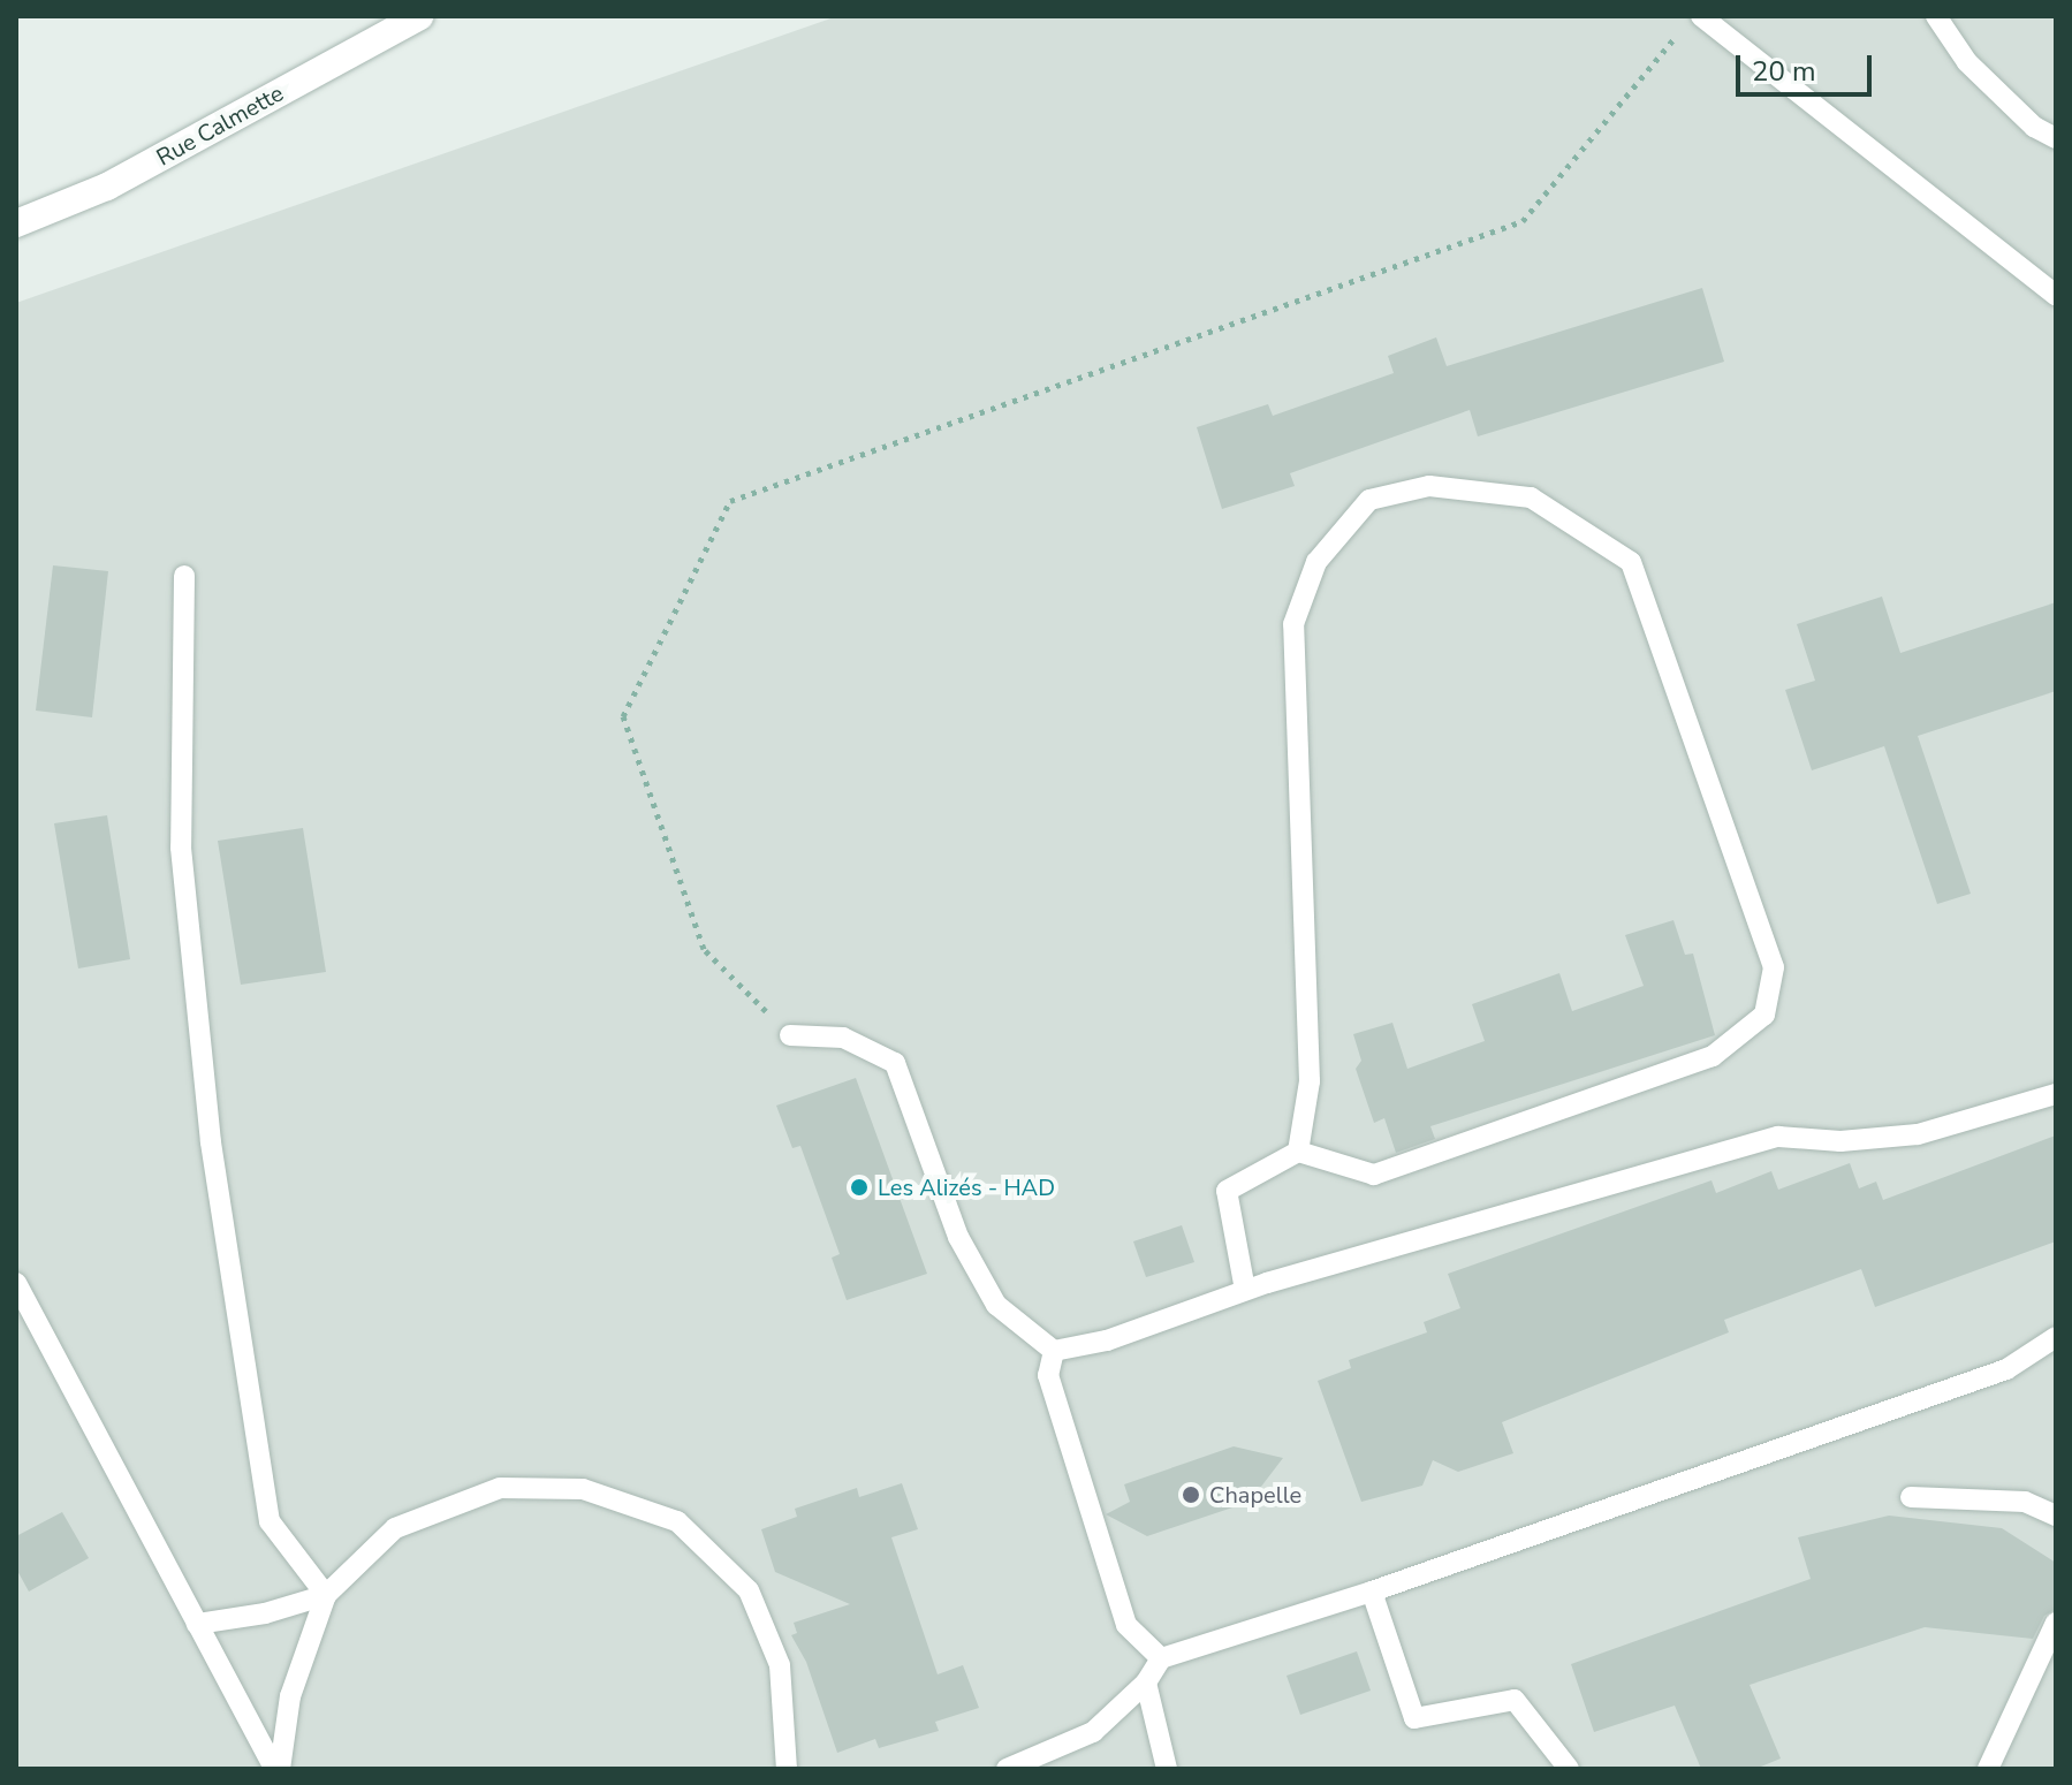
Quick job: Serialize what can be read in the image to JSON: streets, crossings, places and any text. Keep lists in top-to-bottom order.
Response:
{
  "streets": {
    "street": ["Rue Calmette"]
  },
  "places": ["Les Alizés - HAD", "Chapelle"],
  "scale_bar": "20 m"
}
